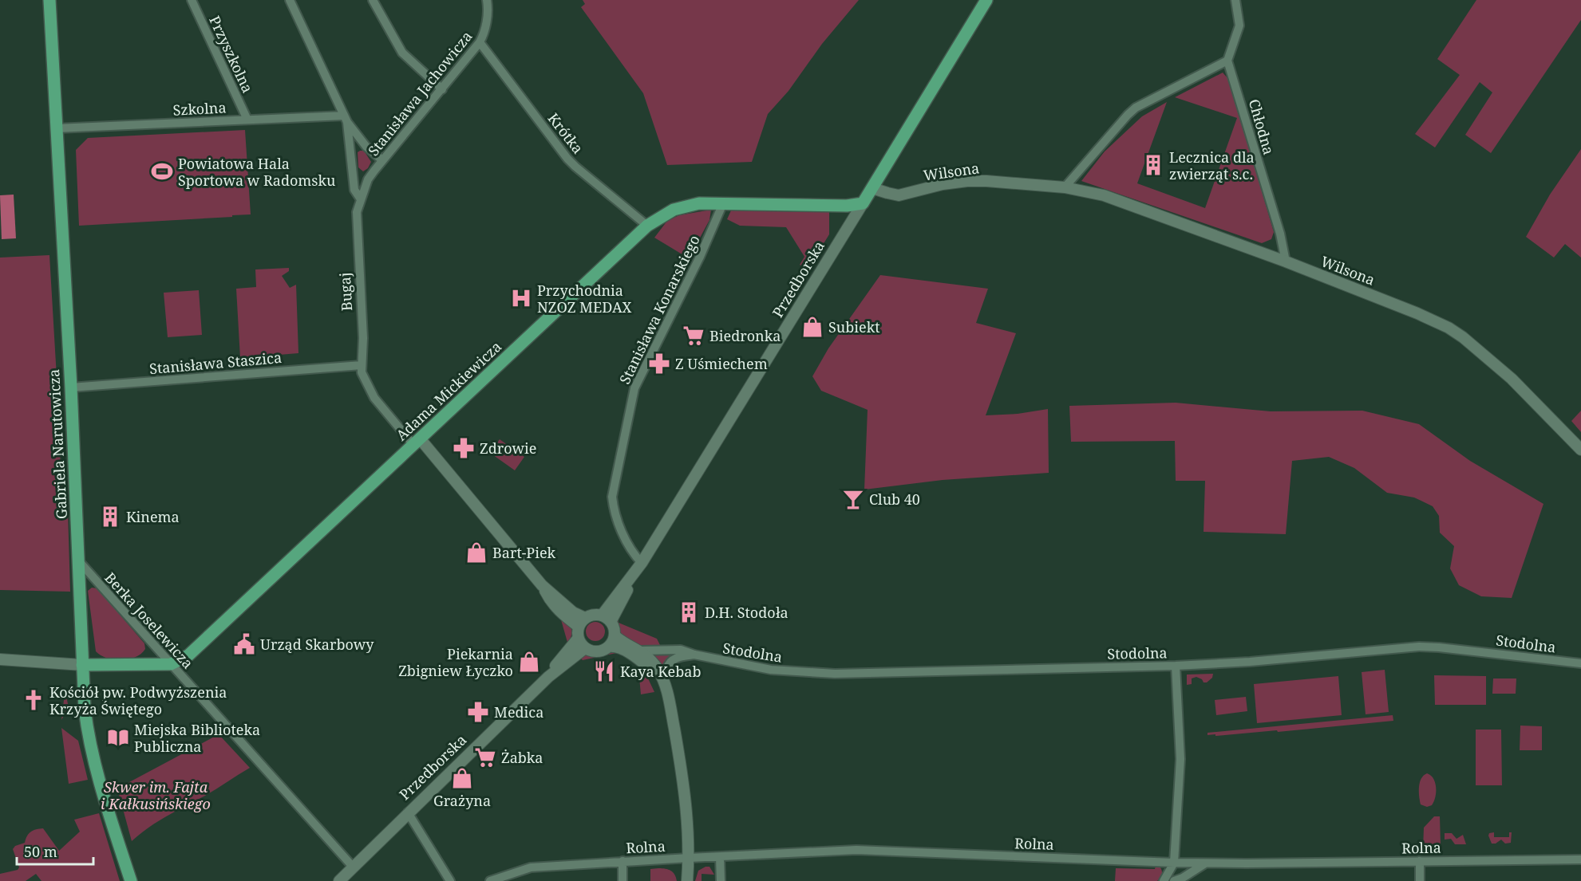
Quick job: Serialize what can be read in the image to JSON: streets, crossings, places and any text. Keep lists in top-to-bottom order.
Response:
{
  "streets": {
    "main road": ["Przedborska", "Adama Mickiewicza", "Gabriela Narutowicza"],
    "street": [
      "Przyszkolna",
      "Stanisława Jachowicza",
      "Szkolna",
      "Chłodna",
      "Krótka",
      "Wilsona",
      "Bugaj",
      "Stanisława Konarskiego",
      "Stanisława Staszica",
      "Berka Joselewicza",
      "Stodolna",
      "Rolna"
    ]
  },
  "crossings": [
    ["Przyszkolna", "Szkolna"],
    ["Stanisława Jachowicza", "Krótka"],
    ["Stanisława Jachowicza", "Bugaj"],
    ["Szkolna", "Bugaj"],
    ["Szkolna", "Gabriela Narutowicza"],
    ["Chłodna", "Wilsona"],
    ["Krótka", "Adama Mickiewicza"],
    ["Wilsona", "Przedborska"],
    ["Przedborska", "Bugaj"],
    ["Przedborska", "Stanisława Konarskiego"],
    ["Przedborska", "Adama Mickiewicza"],
    ["Przedborska", "Berka Joselewicza"],
    ["Bugaj", "Stanisława Staszica"],
    ["Bugaj", "Adama Mickiewicza"],
    ["Stanisława Konarskiego", "Adama Mickiewicza"],
    ["Stanisława Staszica", "Gabriela Narutowicza"],
    ["Adama Mickiewicza", "Gabriela Narutowicza"],
    ["Adama Mickiewicza", "Berka Joselewicza"],
    ["Gabriela Narutowicza", "Berka Joselewicza"]
  ],
  "parks": ["Skwer im. Fajta i Kałkusińskiego"],
  "places": {
    "building": ["Lecznica dla zwierząt s.c.", "Kinema", "D.H. Stodoła"],
    "sports": ["Powiatowa Hala Sportowa w Radomsku"],
    "hospital": ["Przychodnia NZOZ MEDAX"],
    "shop": [
      "Subiekt",
      "Bart-Piek",
      "Piekarnia Zbigniew Łyczko",
      "Grażyna"
    ],
    "supermarket": ["Biedronka", "Żabka"],
    "pharmacy": ["Z Uśmiechem", "Zdrowie", "Medica"],
    "bar": ["Club 40"],
    "public building": ["Urząd Skarbowy"],
    "restaurant": ["Kaya Kebab"],
    "church": ["Kościół pw. Podwyższenia Krzyża Świętego"],
    "library": ["Miejska Biblioteka Publiczna"]
  },
  "scale_bar": "50 m"
}
